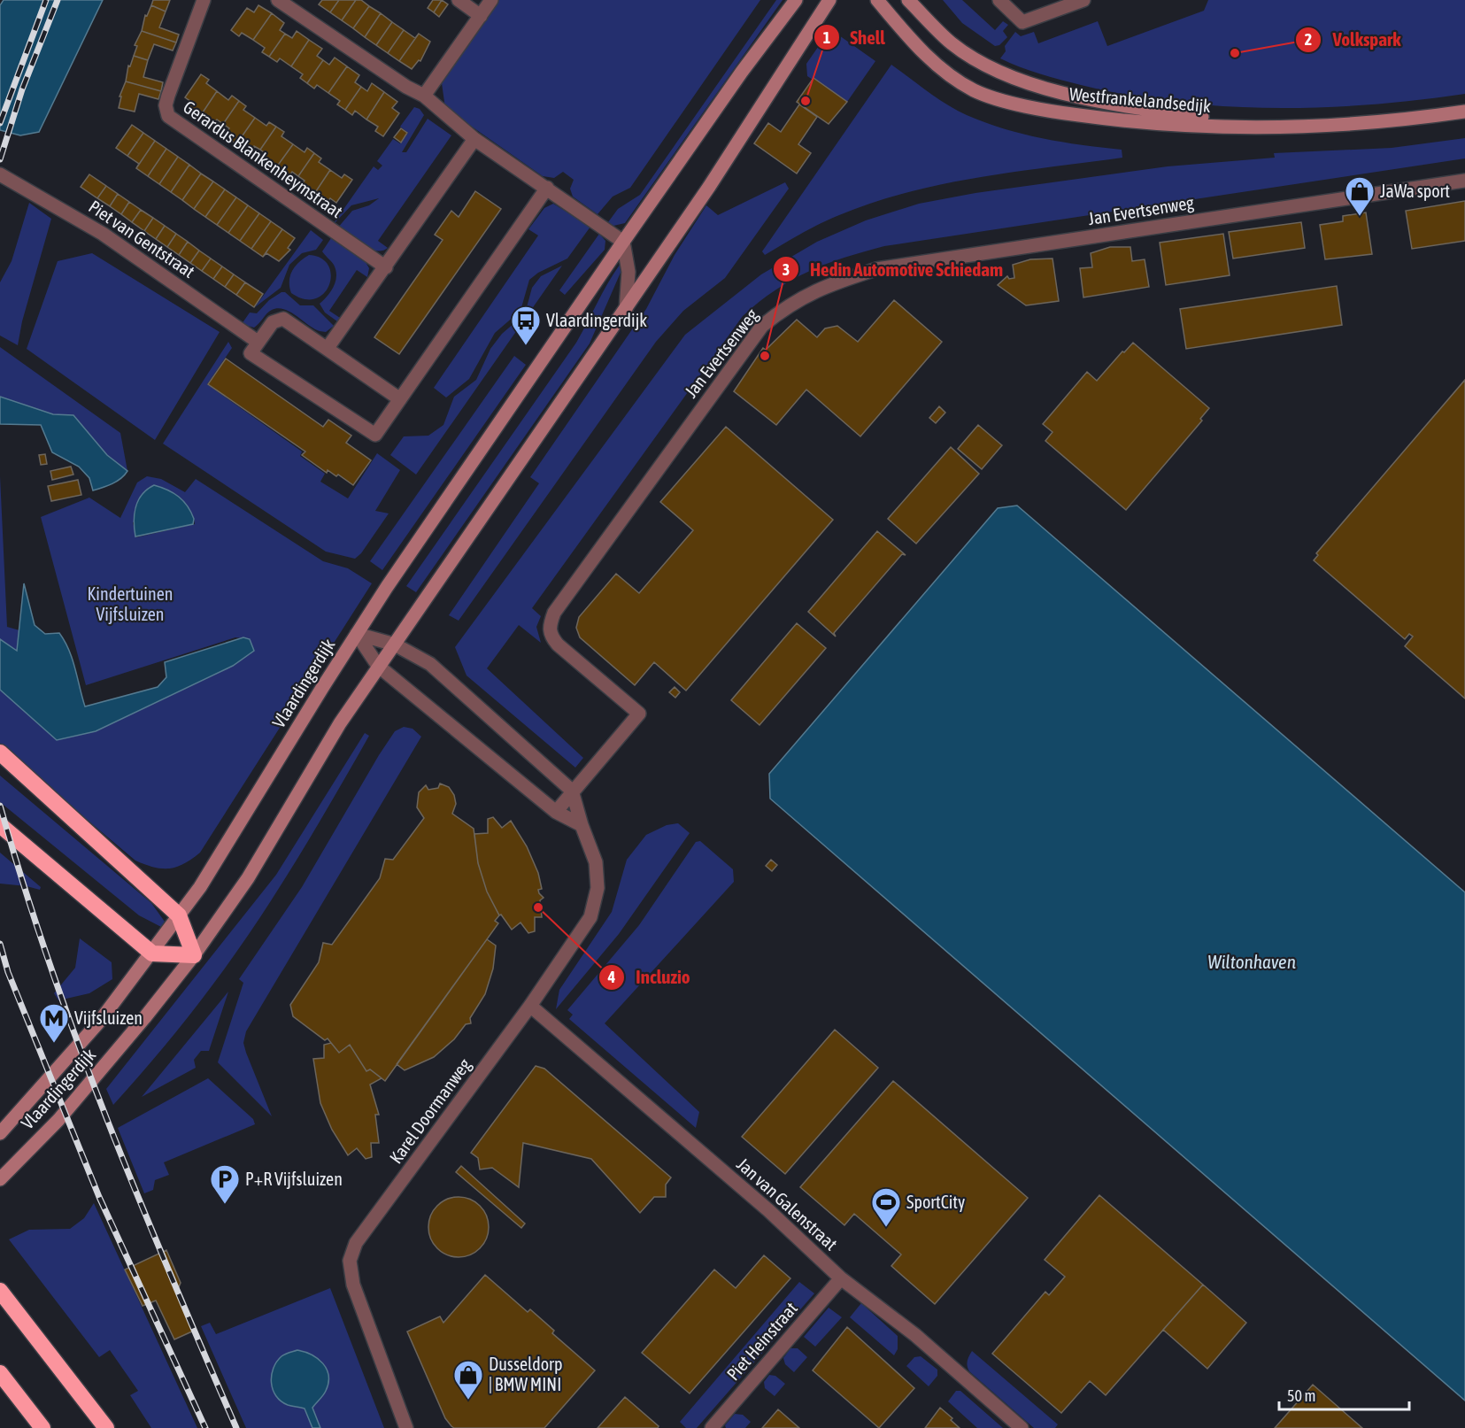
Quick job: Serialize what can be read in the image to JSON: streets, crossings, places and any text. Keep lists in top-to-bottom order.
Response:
{
  "streets": {
    "main road": ["Westfrankelandsedijk", "Vlaardingerdijk"],
    "street": [
      "Gerardus Blankenheymstraat",
      "Jan Evertsenweg",
      "Piet van Gentstraat",
      "Karel Doormanweg",
      "Jan van Galenstraat",
      "Piet Heinstraat"
    ]
  },
  "crossings": [
    ["Jan Evertsenweg", "Karel Doormanweg"],
    ["Karel Doormanweg", "Jan van Galenstraat"],
    ["Jan van Galenstraat", "Piet Heinstraat"]
  ],
  "water": ["Wiltonhaven"],
  "parks": ["Kindertuinen Vijfsluizen"],
  "places": {
    "other": [
      "Volkspark",
      "Shell",
      "Hedin Automotive Schiedam",
      "Incluzio"
    ],
    "shop": ["JaWa sport", "Dusseldorp | BMW MINI"],
    "bus stop": ["Vlaardingerdijk"],
    "metro station": ["Vijfsluizen"],
    "parking": ["P+R Vijfsluizen"],
    "sports": ["SportCity"]
  },
  "scale_bar": "50 m"
}
